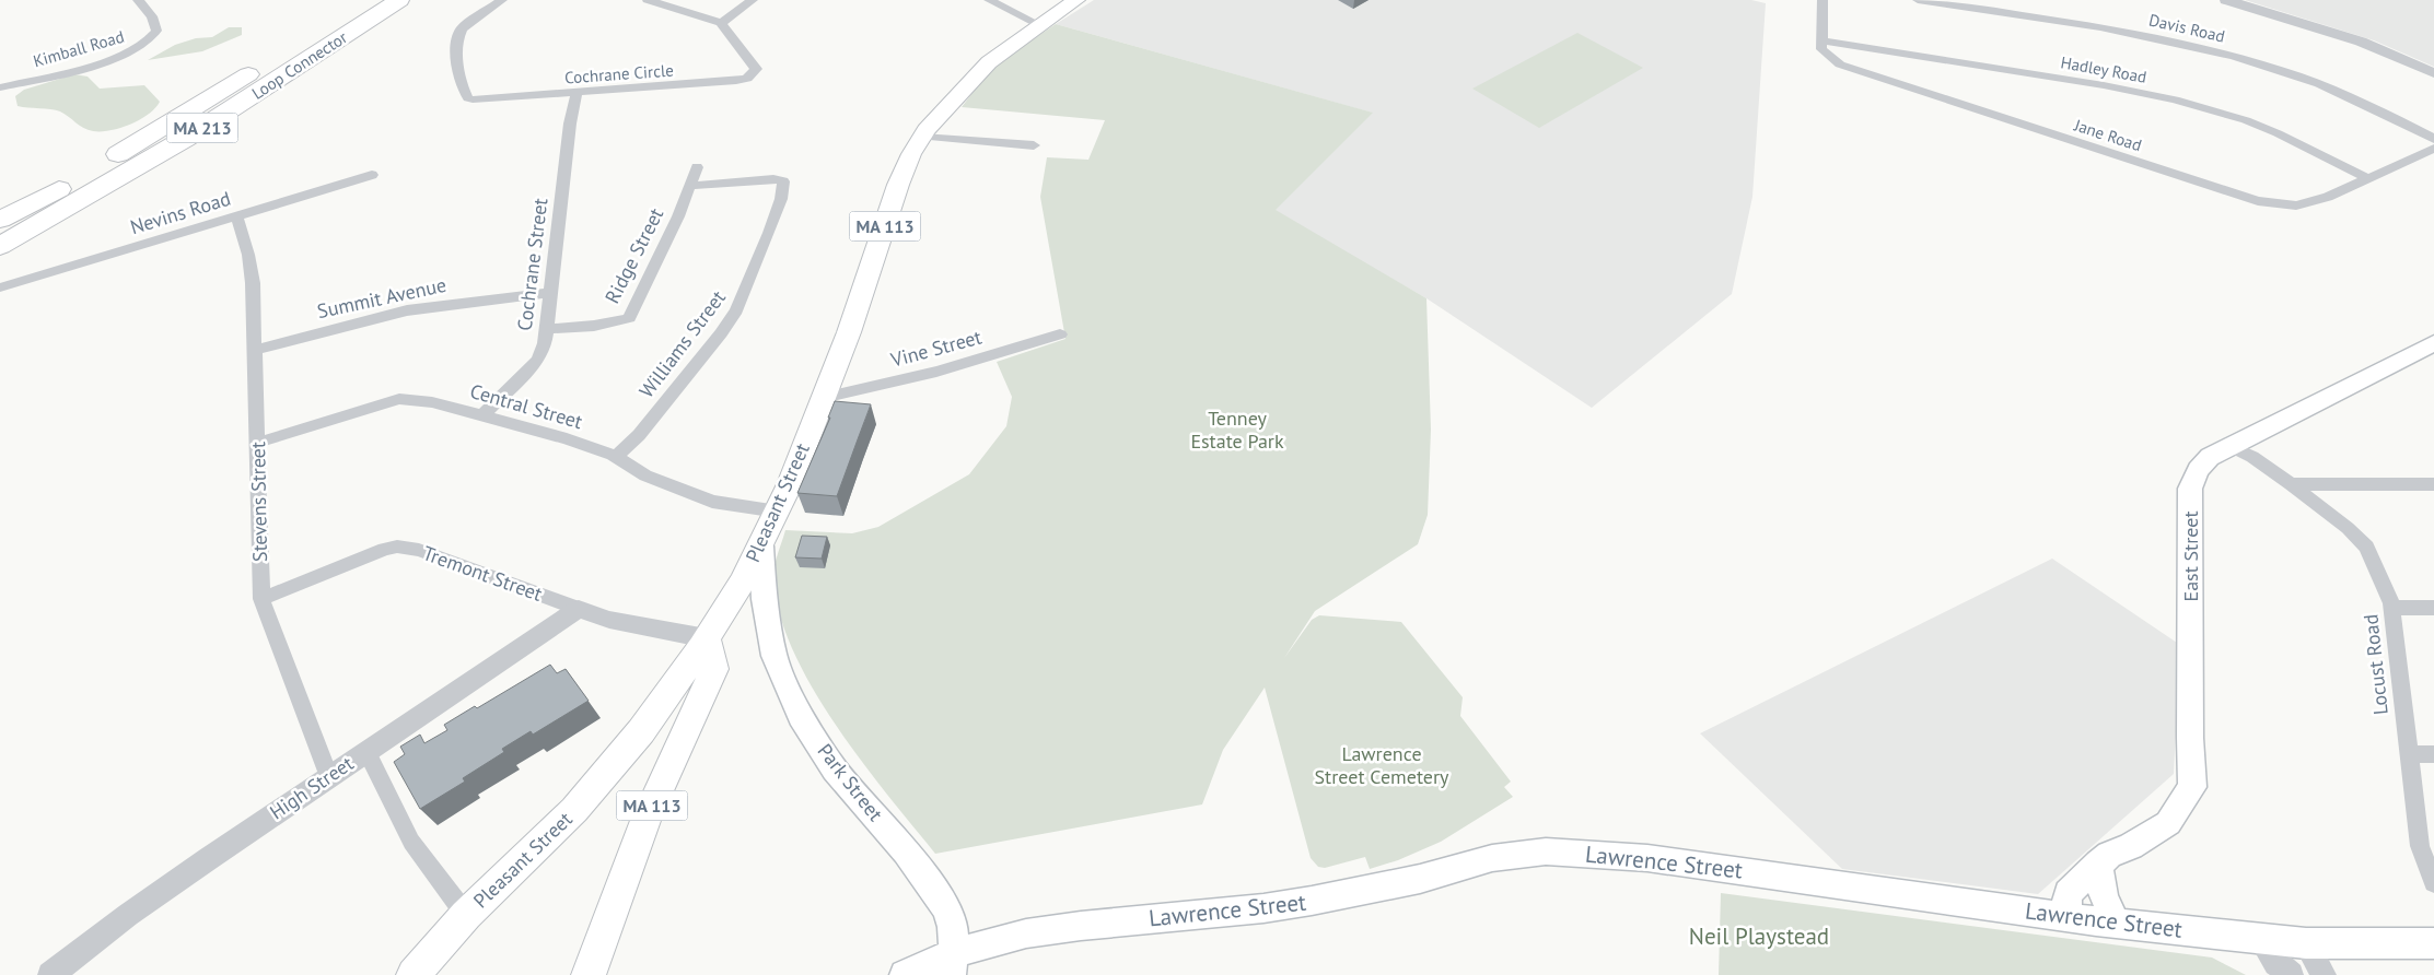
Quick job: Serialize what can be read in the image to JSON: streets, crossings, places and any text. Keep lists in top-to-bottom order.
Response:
{
  "streets": {
    "highway": ["Loop Connector", "MA 213"],
    "main road": [
      "MA 113",
      "Pleasant Street",
      "East Street",
      "Park Street",
      "Lawrence Street"
    ],
    "street": [
      "Davis Road",
      "Kimball Road",
      "Hadley Road",
      "Cochrane Circle",
      "Jane Road",
      "Nevins Road",
      "Ridge Street",
      "Cochrane Street",
      "Summit Avenue",
      "Williams Street",
      "Vine Street",
      "Central Street",
      "Stevens Street",
      "Tremont Street",
      "Locust Road",
      "High Street"
    ]
  },
  "crossings": [
    ["Hadley Road", "Jane Road"],
    ["Cochrane Circle", "Cochrane Street"],
    ["Nevins Road", "Stevens Street"],
    ["MA 113", "Pleasant Street"],
    ["MA 113", "Tremont Street"],
    ["Ridge Street", "Cochrane Street"],
    ["Ridge Street", "Williams Street"],
    ["Cochrane Street", "Summit Avenue"],
    ["Cochrane Street", "Central Street"],
    ["Summit Avenue", "Stevens Street"],
    ["Williams Street", "Central Street"],
    ["Vine Street", "Pleasant Street"],
    ["Central Street", "Stevens Street"],
    ["Central Street", "Pleasant Street"],
    ["Stevens Street", "Tremont Street"],
    ["Stevens Street", "High Street"],
    ["Pleasant Street", "Tremont Street"],
    ["Pleasant Street", "Park Street"],
    ["East Street", "Locust Road"],
    ["East Street", "Lawrence Street"],
    ["Tremont Street", "High Street"],
    ["Park Street", "Lawrence Street"]
  ],
  "parks": ["Tenney Estate Park", "Lawrence Street Cemetery", "Neil Playstead"]
}
